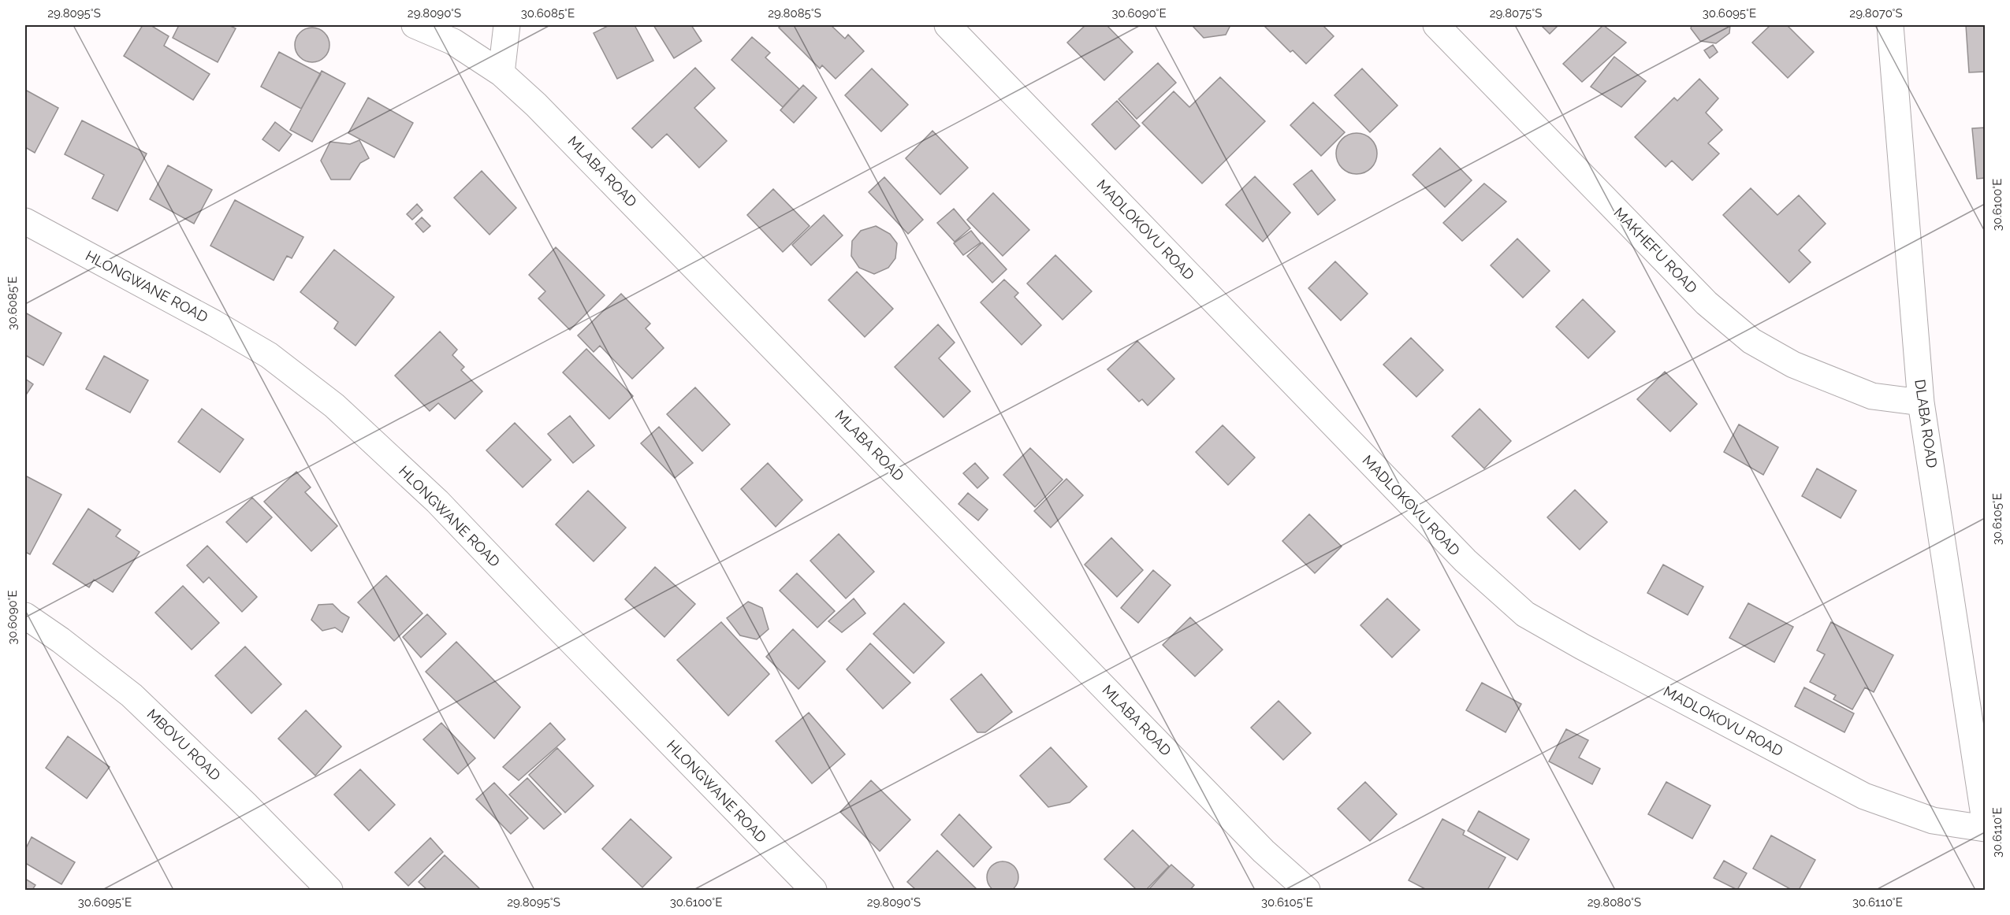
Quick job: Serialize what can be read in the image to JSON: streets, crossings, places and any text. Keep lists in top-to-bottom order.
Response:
{
  "streets": {
    "street": [
      "MLABA ROAD",
      "MADLOKOVU ROAD",
      "MAKHEFU ROAD",
      "HLONGWANE ROAD",
      "DLABA ROAD",
      "MBOVU ROAD"
    ]
  },
  "crossings": [
    ["MAKHEFU ROAD", "DLABA ROAD"]
  ],
  "coordinates": [
    "29.8095°S",
    "29.8090°S",
    "30.6085°E",
    "29.8085°S",
    "30.6090°E",
    "29.8075°S",
    "30.6095°E",
    "29.8070°S",
    "30.6100°E",
    "30.6105°E",
    "30.6110°E",
    "29.8080°S"
  ]
}
